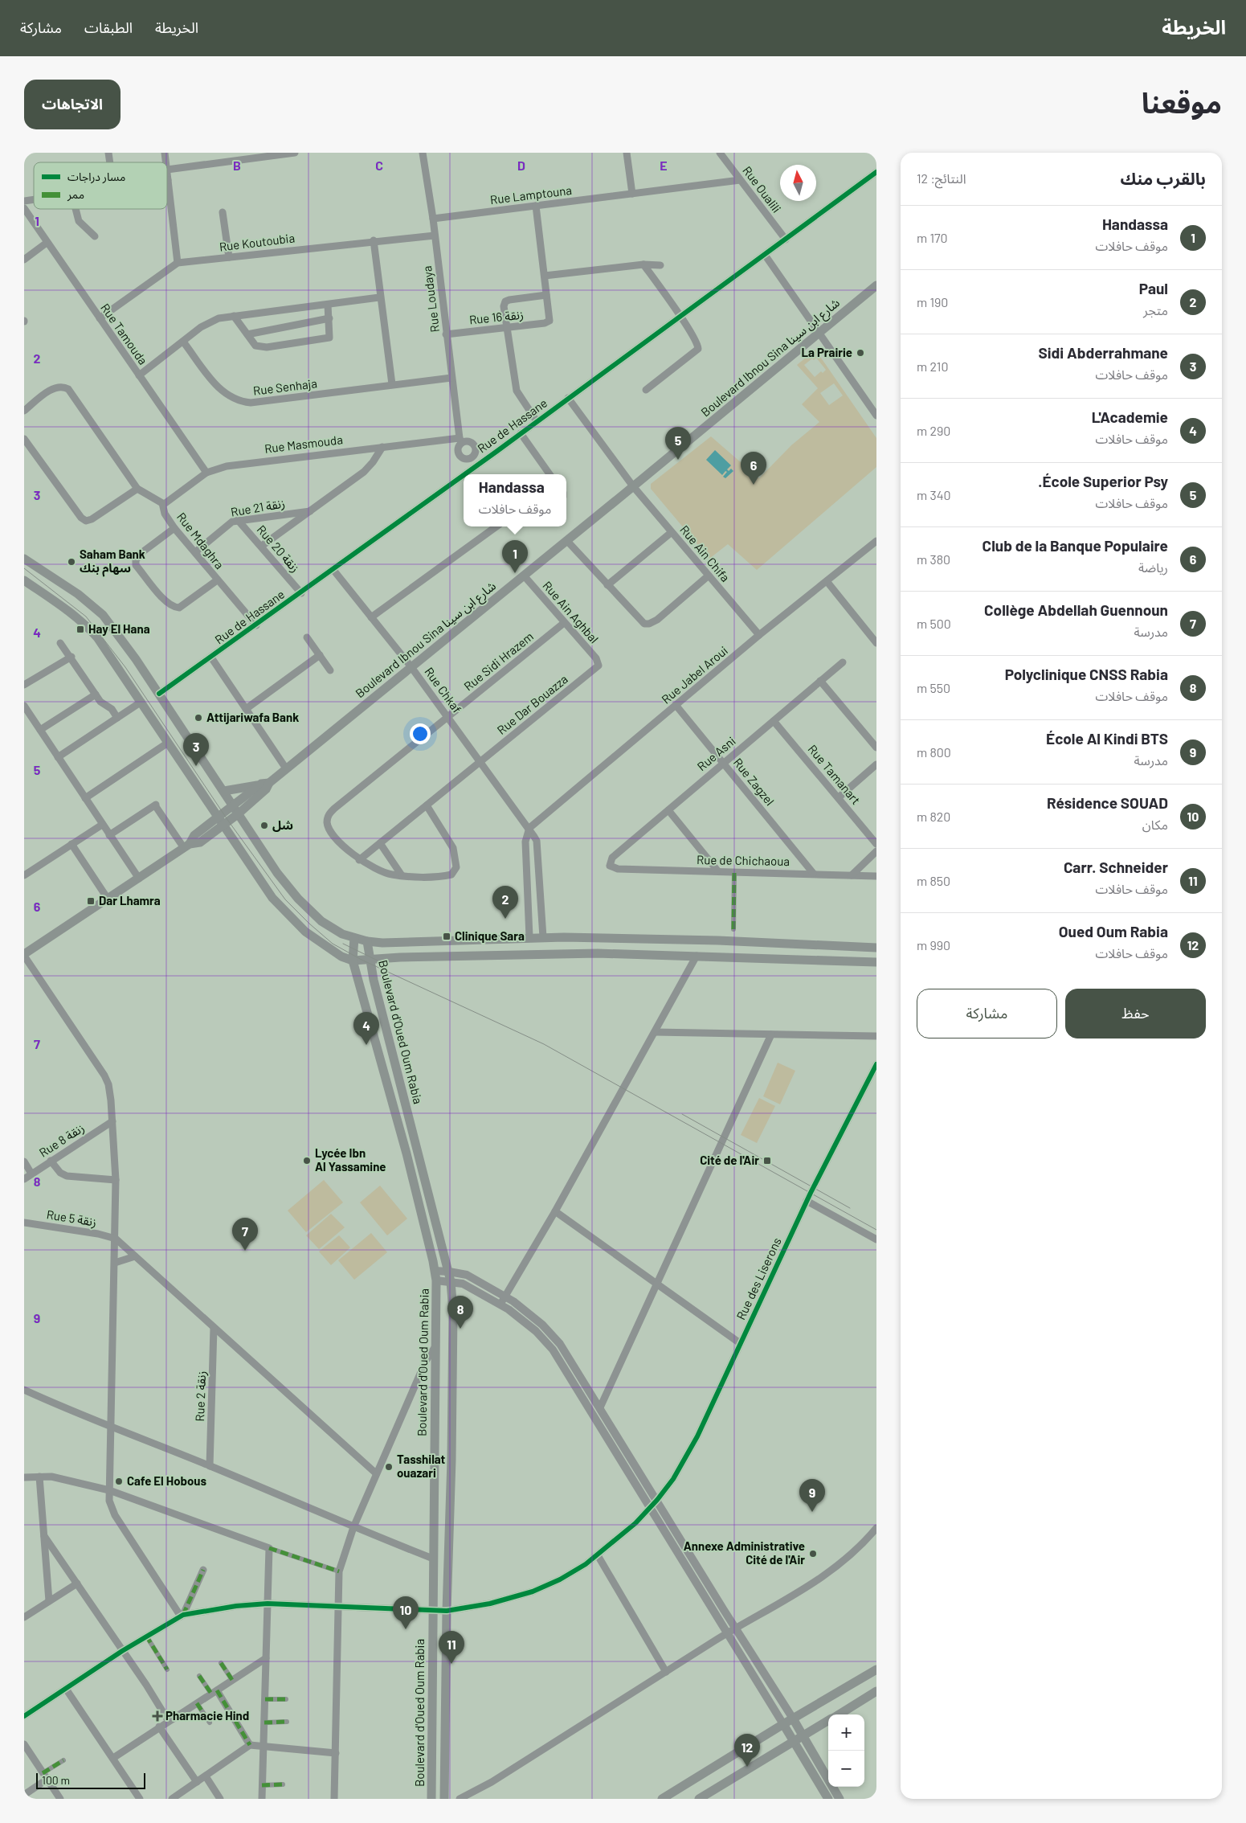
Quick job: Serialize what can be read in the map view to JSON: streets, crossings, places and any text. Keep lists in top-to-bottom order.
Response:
{
  "streets": {
    "main road": ["Boulevard Ibnou Sina شارع ابن سينا", "Boulevard d'Oued Oum Rabia"],
    "street": [
      "Rue Oualili",
      "Rue Lamptouna",
      "Rue Koutoubia",
      "Rue Loudaya",
      "Rue 16 زنقة",
      "Rue Tamouda",
      "Rue Senhaja",
      "Rue de Hassane",
      "Rue Masmouda",
      "Rue 21 زنقة",
      "Rue Mdaghra",
      "Rue 20 زنقة",
      "Rue Ain Chifa",
      "Rue Ain Aghbal",
      "Rue Sidi Hrazem",
      "Rue Jabel Aroui",
      "Rue Chkaf",
      "Rue Dar Bouazza",
      "Rue Asni",
      "Rue Tamanart",
      "Rue Zagzel",
      "Rue de Chichaoua",
      "Rue 8 زنقة",
      "Rue 5 زنقة",
      "Rue des Liserons",
      "Rue 2 زنقة"
    ]
  },
  "crossings": [
    ["Rue Oualili", "Rue Lamptouna"],
    ["Rue Oualili", "Rue de Hassane"],
    ["Rue Lamptouna", "Rue Loudaya"],
    ["Rue Koutoubia", "Rue Loudaya"],
    ["Rue Koutoubia", "Rue Tamouda"],
    ["Rue Loudaya", "Rue 16 زنقة"],
    ["Rue Loudaya", "Rue Senhaja"],
    ["Rue Loudaya", "Rue Masmouda"],
    ["Rue Tamouda", "Rue Masmouda"],
    ["Boulevard Ibnou Sina شارع ابن سينا", "Rue Ain Chifa"],
    ["Boulevard Ibnou Sina شارع ابن سينا", "Rue Ain Aghbal"],
    ["Boulevard Ibnou Sina شارع ابن سينا", "Rue Chkaf"],
    ["Rue de Hassane", "Rue Mdaghra"],
    ["Rue de Hassane", "Rue 20 زنقة"],
    ["Rue de Hassane", "Rue Ain Chifa"],
    ["Rue de Hassane", "Rue Chkaf"],
    ["Rue Masmouda", "Rue Mdaghra"],
    ["Rue 21 زنقة", "Rue Mdaghra"],
    ["Rue 21 زنقة", "Rue 20 زنقة"],
    ["Rue Ain Chifa", "Rue Jabel Aroui"],
    ["Rue Ain Aghbal", "Rue Sidi Hrazem"],
    ["Rue Ain Aghbal", "Rue Dar Bouazza"],
    ["Rue Sidi Hrazem", "Rue Chkaf"],
    ["Rue Sidi Hrazem", "Rue Dar Bouazza"],
    ["Rue Jabel Aroui", "Rue Chkaf"],
    ["Rue Jabel Aroui", "Rue Zagzel"],
    ["Rue Chkaf", "Rue Dar Bouazza"],
    ["Rue Asni", "Rue Tamanart"],
    ["Rue Asni", "Rue Zagzel"],
    ["Rue Asni", "Rue de Chichaoua"],
    ["Rue Zagzel", "Rue de Chichaoua"],
    ["Boulevard d'Oued Oum Rabia", "Rue des Liserons"]
  ],
  "places": {
    "other": [
      "La Prairie",
      "Saham Bank سهام بنك",
      "Attijariwafa Bank",
      "شل",
      "Lycée Ibn Al Yassamine",
      "Tasshilat ouazari",
      "Cafe El Hobous",
      "Annexe Administrative Cité de l'Air"
    ],
    "transit": [
      "Hay El Hana",
      "Dar Lhamra",
      "Clinique Sara",
      "Cité de l'Air"
    ],
    "health": ["Pharmacie Hind"]
  },
  "legend": ["مسار دراجات", "ممر"],
  "scale_bar": "100 m",
  "north": "top",
  "page": {
    "header": "الخريطة",
    "nav": ["الخريطة", "الطبقات", "مشاركة"],
    "title": "موقعنا",
    "buttons": [
      "الاتجاهات",
      ["حفظ", "مشاركة"]
    ],
    "heading": ["بالقرب منك", "النتائج: 12"],
    "list": [
      {
        "mark": "1",
        "name": "Handassa",
        "note": "موقف حافلات",
        "value": "170 m"
      },
      {
        "mark": "2",
        "name": "Paul",
        "note": "متجر",
        "value": "190 m"
      },
      {
        "mark": "3",
        "name": "Sidi Abderrahmane",
        "note": "موقف حافلات",
        "value": "210 m"
      },
      {
        "mark": "4",
        "name": "L'Academie",
        "note": "موقف حافلات",
        "value": "290 m"
      },
      {
        "mark": "5",
        "name": "École Superior Psy.",
        "note": "موقف حافلات",
        "value": "340 m"
      },
      {
        "mark": "6",
        "name": "Club de la Banque Populaire",
        "note": "رياضة",
        "value": "380 m"
      },
      {
        "mark": "7",
        "name": "Collège Abdellah Guennoun",
        "note": "مدرسة",
        "value": "500 m"
      },
      {
        "mark": "8",
        "name": "Polyclinique CNSS Rabia",
        "note": "موقف حافلات",
        "value": "550 m"
      },
      {
        "mark": "9",
        "name": "École Al Kindi BTS",
        "note": "مدرسة",
        "value": "800 m"
      },
      {
        "mark": "10",
        "name": "Résidence SOUAD",
        "note": "مكان",
        "value": "820 m"
      },
      {
        "mark": "11",
        "name": "Carr. Schneider",
        "note": "موقف حافلات",
        "value": "850 m"
      },
      {
        "mark": "12",
        "name": "Oued Oum Rabia",
        "note": "موقف حافلات",
        "value": "990 m"
      }
    ],
    "pins": [
      "5",
      "6",
      "1",
      "3",
      "2",
      "4",
      "7",
      "8",
      "9",
      "10",
      "11",
      "12"
    ],
    "popup": ["Handassa", "موقف حافلات"],
    "map_buttons": ["+", "−"],
    "scale": "100 m"
  },
  "grid": {
    "columns": [
      "B",
      "C",
      "D",
      "E"
    ],
    "rows": [
      "1",
      "2",
      "3",
      "4",
      "5",
      "6",
      "7",
      "8",
      "9"
    ]
  }
}
